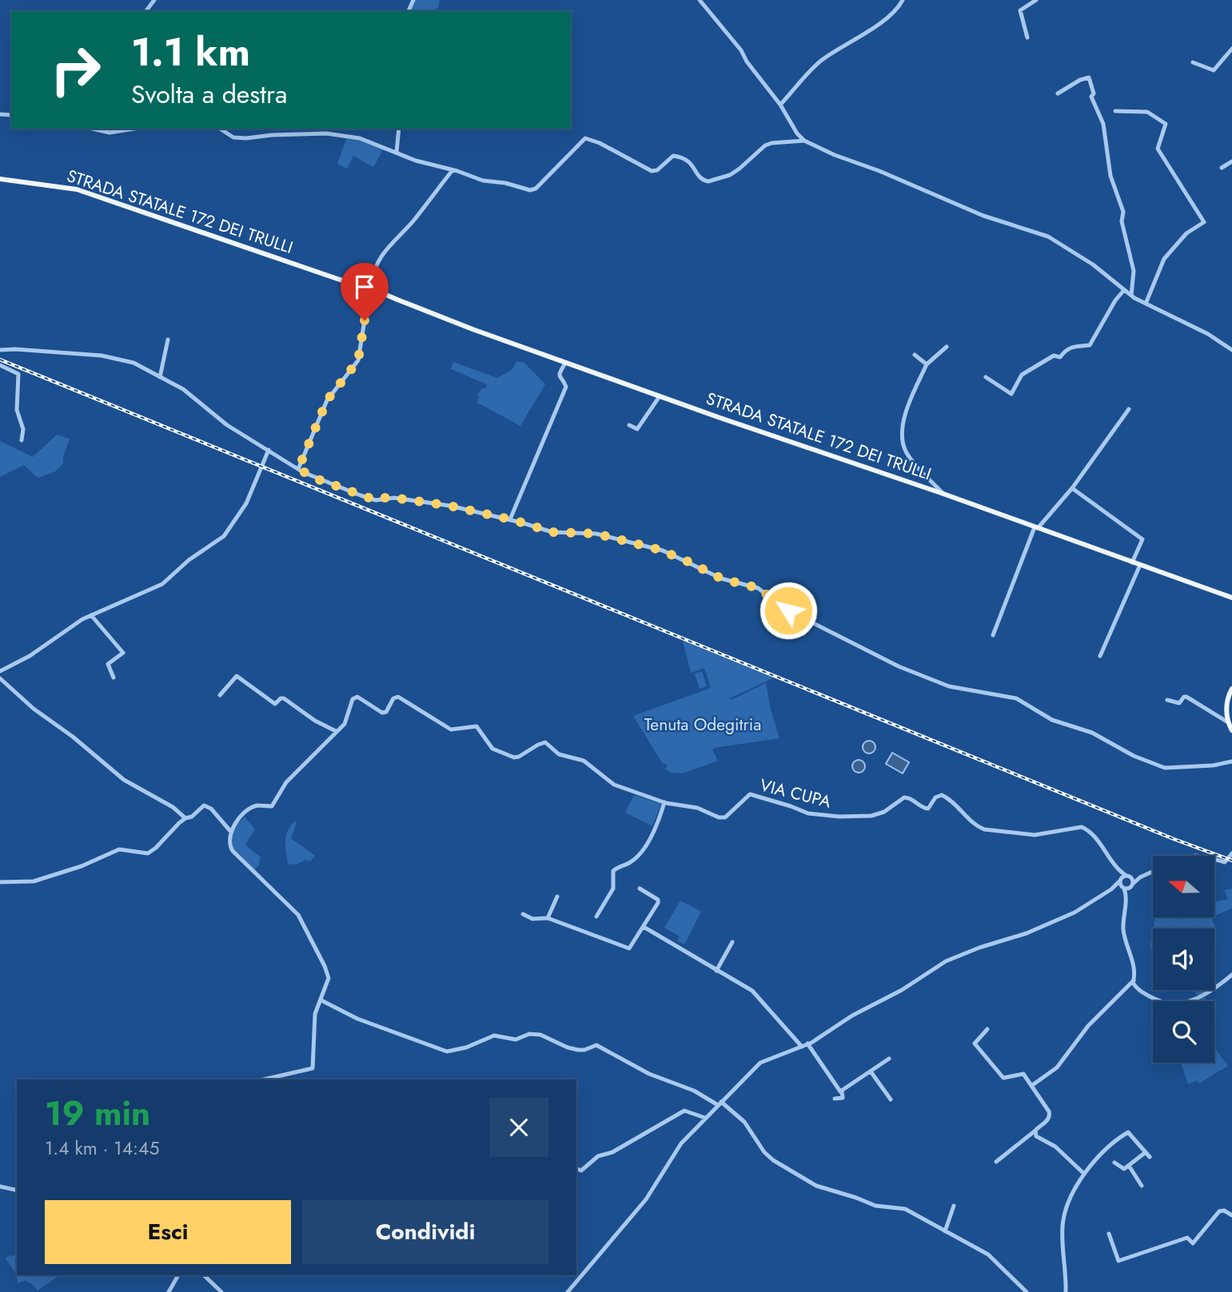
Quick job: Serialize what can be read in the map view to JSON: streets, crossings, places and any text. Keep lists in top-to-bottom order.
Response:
{
  "streets": {
    "main road": ["STRADA STATALE 172 DEI TRULLI"],
    "street": ["VIA CUPA"]
  },
  "parks": ["Tenuta Odegitria"],
  "north": "left",
  "page": {
    "turn": ["1.1 km", "Svolta a destra"],
    "heading": ["19 min", "1.4 km · 14:45"],
    "buttons": ["Esci", "Condividi"]
  }
}
